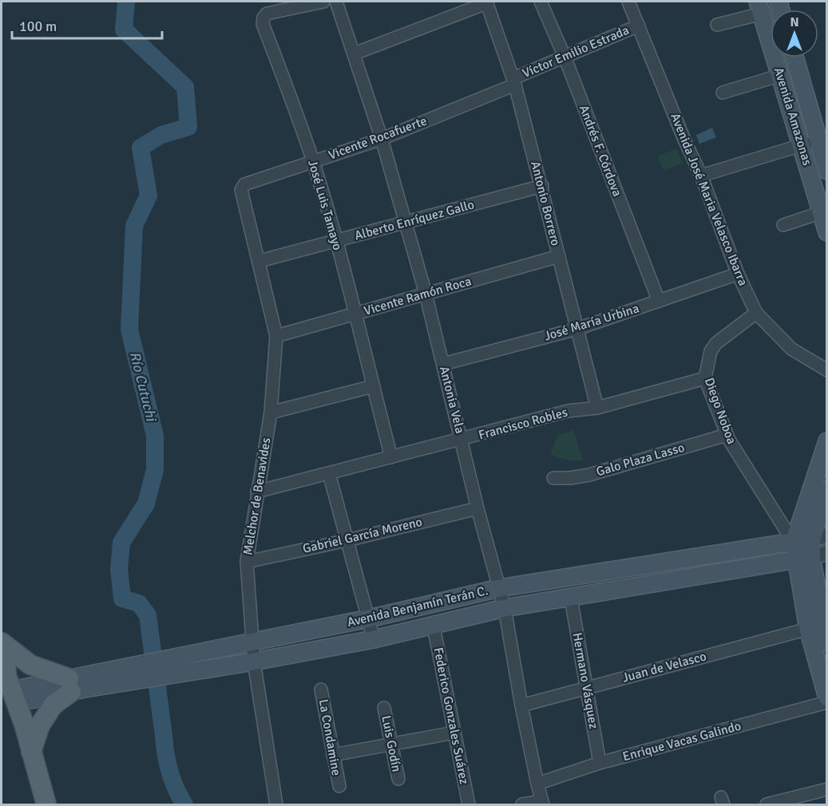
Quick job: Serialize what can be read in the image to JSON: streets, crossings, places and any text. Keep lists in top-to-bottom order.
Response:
{
  "streets": {
    "main road": ["Avenida Amazonas", "Avenida Benjamín Terán C."],
    "street": [
      "Víctor Emilio Estrada",
      "Vicente Rocafuerte",
      "Andrés F. Córdova",
      "Avenida José Maria Velasco Ibarra",
      "Antonio Borrero",
      "José Luis Tamayo",
      "Alberto Enríquez Gallo",
      "Vicente Ramón Roca",
      "José María Urbina",
      "Antonia Vela",
      "Diego Noboa",
      "Francisco Robles",
      "Galo Plaza Lasso",
      "Melchor de Benavides",
      "Gabriel García Moreno",
      "Juan de Velasco",
      "Hermano Vásquez",
      "Federico Gonzales Suárez",
      "La Condamine",
      "Enrique Vacas Galindo",
      "Luis Godín"
    ]
  },
  "crossings": [
    ["Víctor Emilio Estrada", "Vicente Rocafuerte"],
    ["Víctor Emilio Estrada", "Andrés F. Córdova"],
    ["Víctor Emilio Estrada", "Avenida José Maria Velasco Ibarra"],
    ["Víctor Emilio Estrada", "Antonio Borrero"],
    ["Vicente Rocafuerte", "Antonio Borrero"],
    ["Vicente Rocafuerte", "José Luis Tamayo"],
    ["Vicente Rocafuerte", "Antonia Vela"],
    ["Vicente Rocafuerte", "Melchor de Benavides"],
    ["Andrés F. Córdova", "José María Urbina"],
    ["Avenida José Maria Velasco Ibarra", "José María Urbina"],
    ["Avenida José Maria Velasco Ibarra", "Diego Noboa"],
    ["Antonio Borrero", "Alberto Enríquez Gallo"],
    ["Antonio Borrero", "Vicente Ramón Roca"],
    ["Antonio Borrero", "José María Urbina"],
    ["Antonio Borrero", "Francisco Robles"],
    ["José Luis Tamayo", "Alberto Enríquez Gallo"],
    ["José Luis Tamayo", "Vicente Ramón Roca"],
    ["José Luis Tamayo", "Francisco Robles"],
    ["Alberto Enríquez Gallo", "Antonia Vela"],
    ["Alberto Enríquez Gallo", "Melchor de Benavides"],
    ["Vicente Ramón Roca", "Antonia Vela"],
    ["Vicente Ramón Roca", "Melchor de Benavides"],
    ["José María Urbina", "Antonia Vela"],
    ["Antonia Vela", "Francisco Robles"],
    ["Antonia Vela", "Gabriel García Moreno"],
    ["Antonia Vela", "Avenida Benjamín Terán C."],
    ["Antonia Vela", "Juan de Velasco"],
    ["Antonia Vela", "Enrique Vacas Galindo"],
    ["Diego Noboa", "Francisco Robles"],
    ["Diego Noboa", "Galo Plaza Lasso"],
    ["Diego Noboa", "Avenida Benjamín Terán C."],
    ["Francisco Robles", "Melchor de Benavides"],
    ["Melchor de Benavides", "Gabriel García Moreno"],
    ["Melchor de Benavides", "Avenida Benjamín Terán C."],
    ["Avenida Benjamín Terán C.", "Hermano Vásquez"],
    ["Avenida Benjamín Terán C.", "Federico Gonzales Suárez"],
    ["Juan de Velasco", "Hermano Vásquez"],
    ["Hermano Vásquez", "Enrique Vacas Galindo"]
  ],
  "water": ["Río Cutuchi"],
  "scale_bar": "100 m",
  "north": "top"
}
